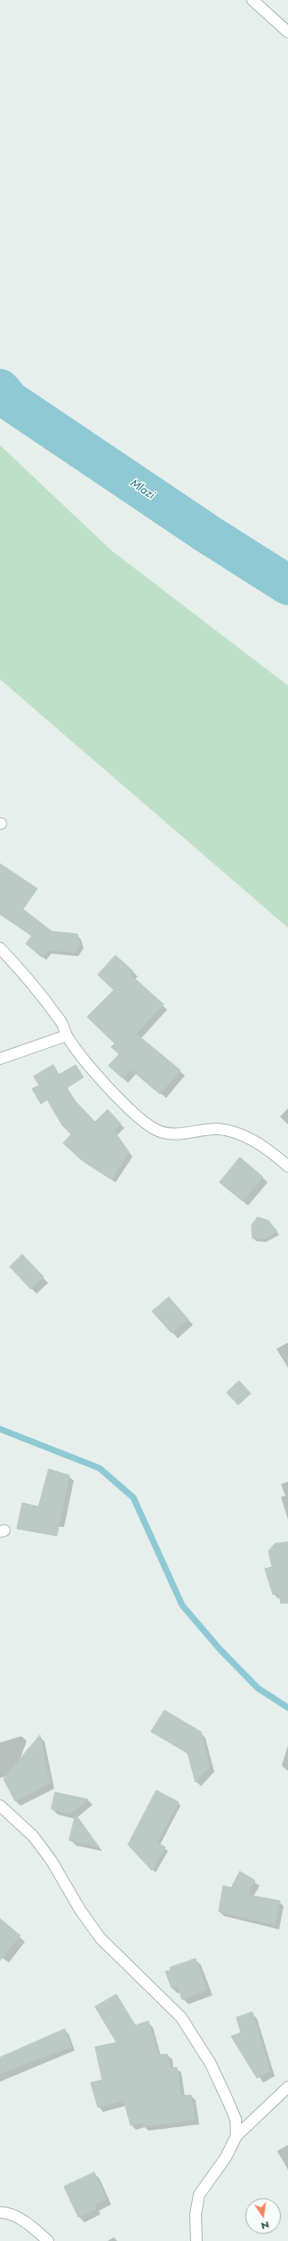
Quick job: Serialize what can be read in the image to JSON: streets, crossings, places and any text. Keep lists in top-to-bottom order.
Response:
{
  "water": ["Mlazi"],
  "north": "bottom"
}
